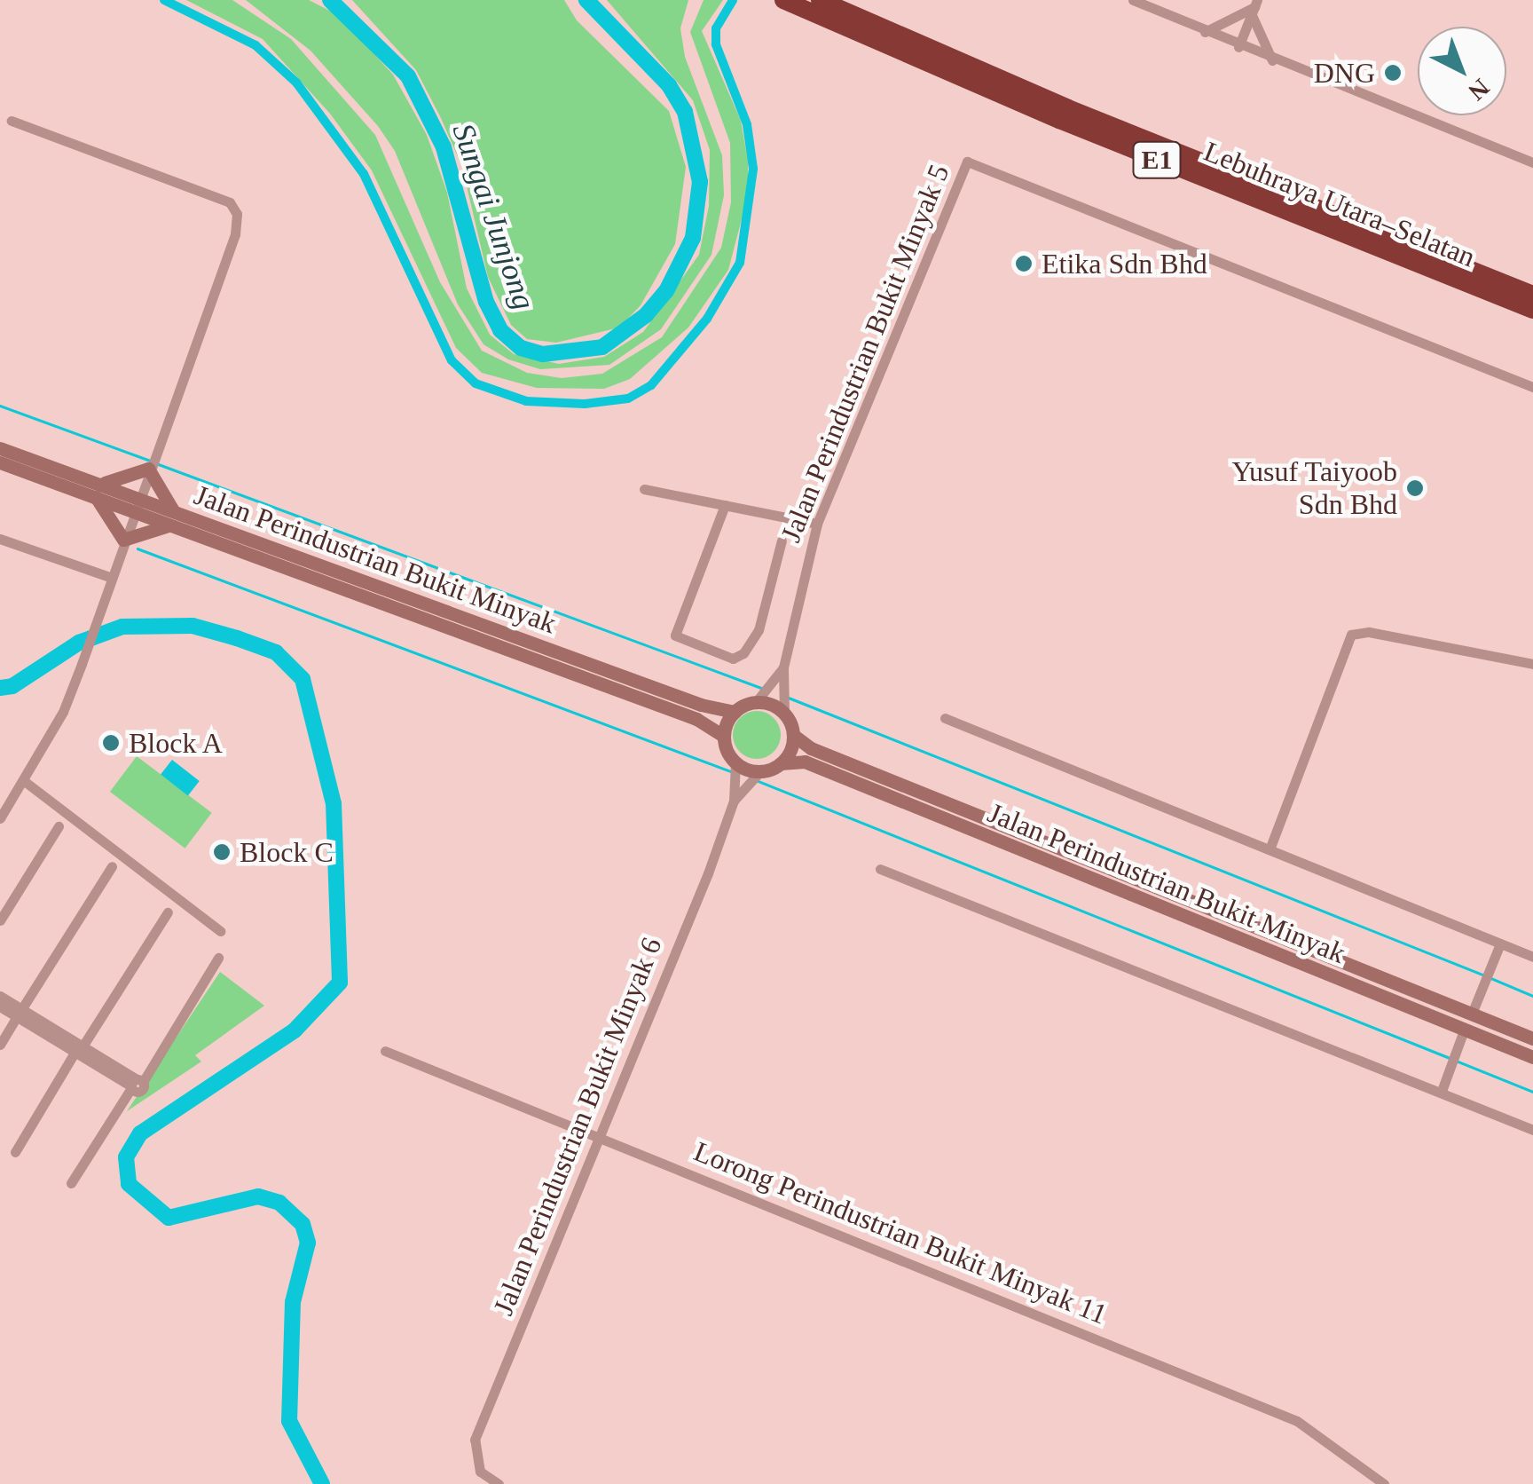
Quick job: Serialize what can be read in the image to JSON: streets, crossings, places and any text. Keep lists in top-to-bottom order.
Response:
{
  "streets": {
    "highway": ["E1", "Lebuhraya Utara–Selatan"],
    "main road": ["Jalan Perindustrian Bukit Minyak"],
    "street": ["Jalan Perindustrian Bukit Minyak 5", "Jalan Perindustrian Bukit Minyak 6", "Lorong Perindustrian Bukit Minyak 11"]
  },
  "crossings": [
    ["Jalan Perindustrian Bukit Minyak 6", "Lorong Perindustrian Bukit Minyak 11"]
  ],
  "water": ["Sungai Junjong"],
  "places": [
    "DNG",
    "Etika Sdn Bhd",
    "Yusuf Taiyoob Sdn Bhd",
    "Block A",
    "Block C"
  ],
  "north": "bottom right"
}
